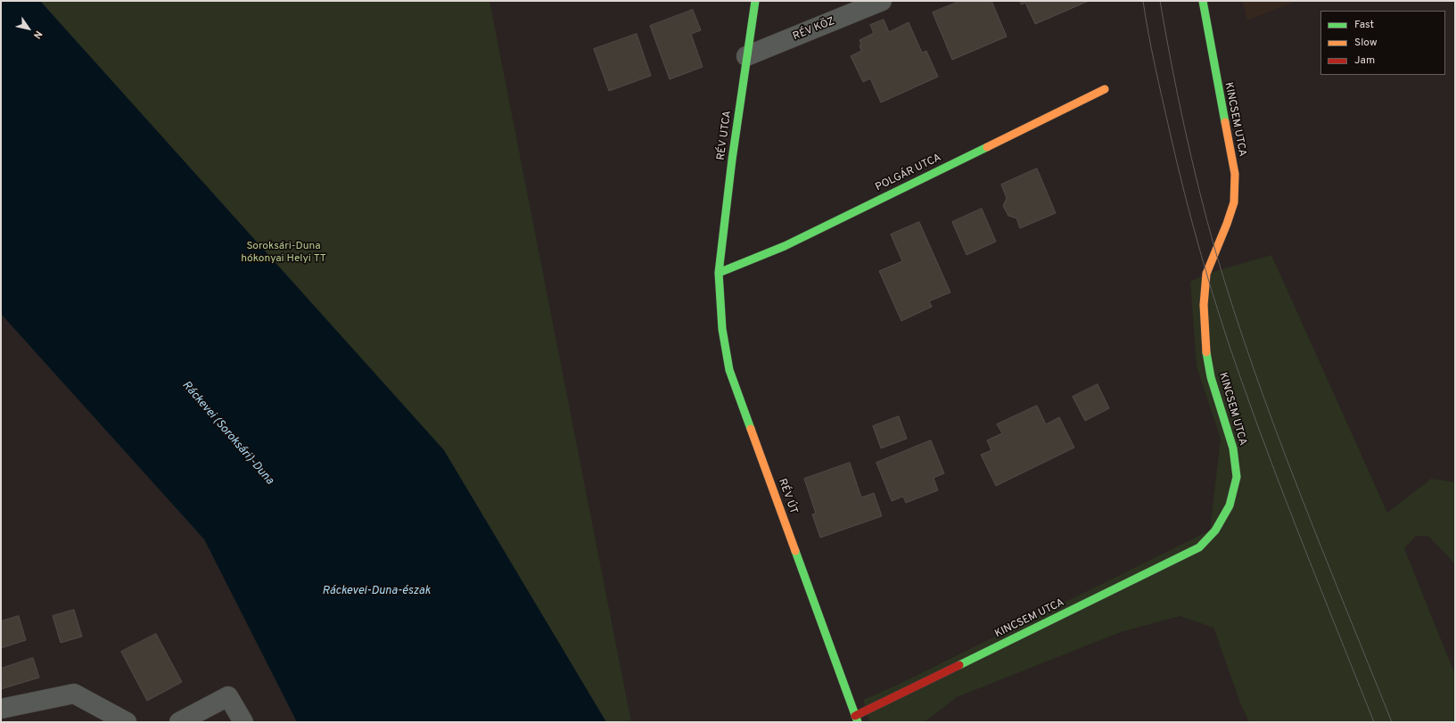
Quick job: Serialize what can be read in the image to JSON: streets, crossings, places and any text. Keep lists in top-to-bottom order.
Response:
{
  "streets": {
    "street": [
      "RÉV KÖZ",
      "KINCSEM UTCA",
      "RÉV UTCA",
      "POLGÁR UTCA",
      "RÉV ÚT"
    ]
  },
  "crossings": [
    ["RÉV KÖZ", "RÉV UTCA"],
    ["KINCSEM UTCA", "RÉV ÚT"],
    ["RÉV UTCA", "POLGÁR UTCA"],
    ["RÉV UTCA", "RÉV ÚT"],
    ["POLGÁR UTCA", "RÉV ÚT"]
  ],
  "water": ["Ráckevei (Soroksári)-Duna", "Ráckevei-Duna-észak"],
  "parks": ["Soroksári-Duna hókonyai Helyi TT"],
  "legend": ["Fast", "Slow", "Jam"],
  "north": "bottom right"
}
